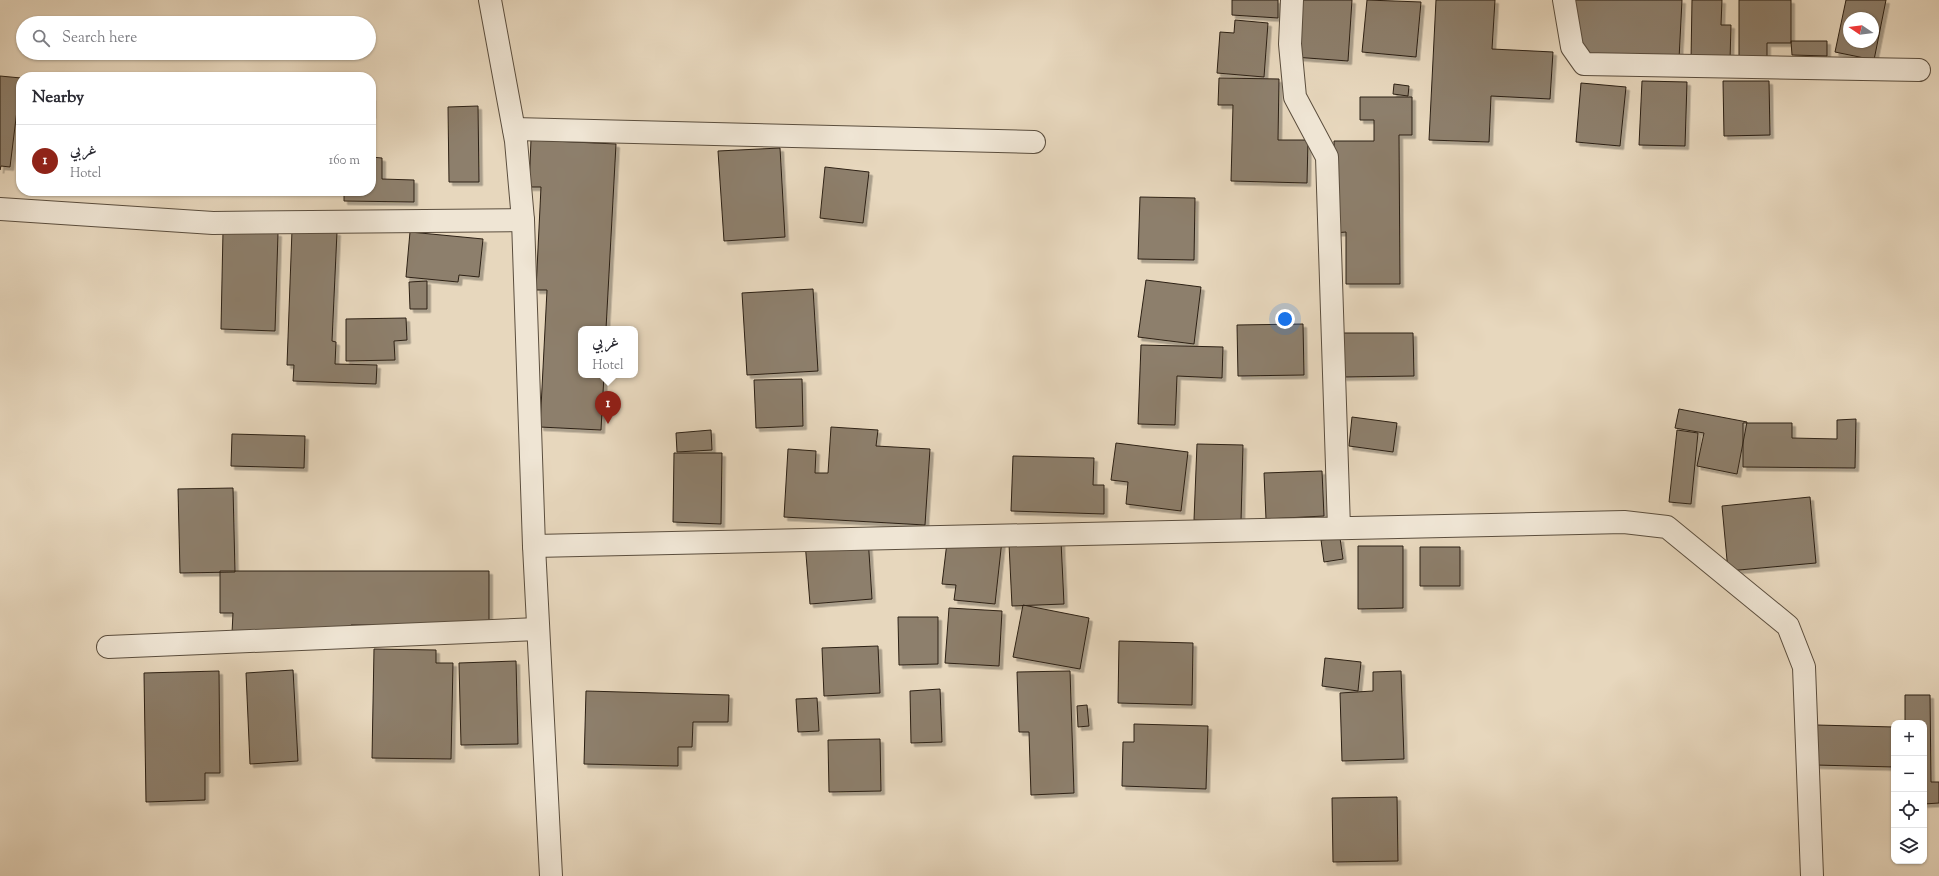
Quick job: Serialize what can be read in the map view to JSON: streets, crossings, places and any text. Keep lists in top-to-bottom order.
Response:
{
  "north": "left",
  "page": {
    "search": "Search here",
    "heading": "Nearby",
    "list": [
      {
        "mark": "1",
        "name": "غربي",
        "note": "Hotel",
        "value": "160 m"
      }
    ],
    "popup": ["غربي", "Hotel"],
    "pins": "1",
    "map_buttons": ["+", "−"]
  }
}
